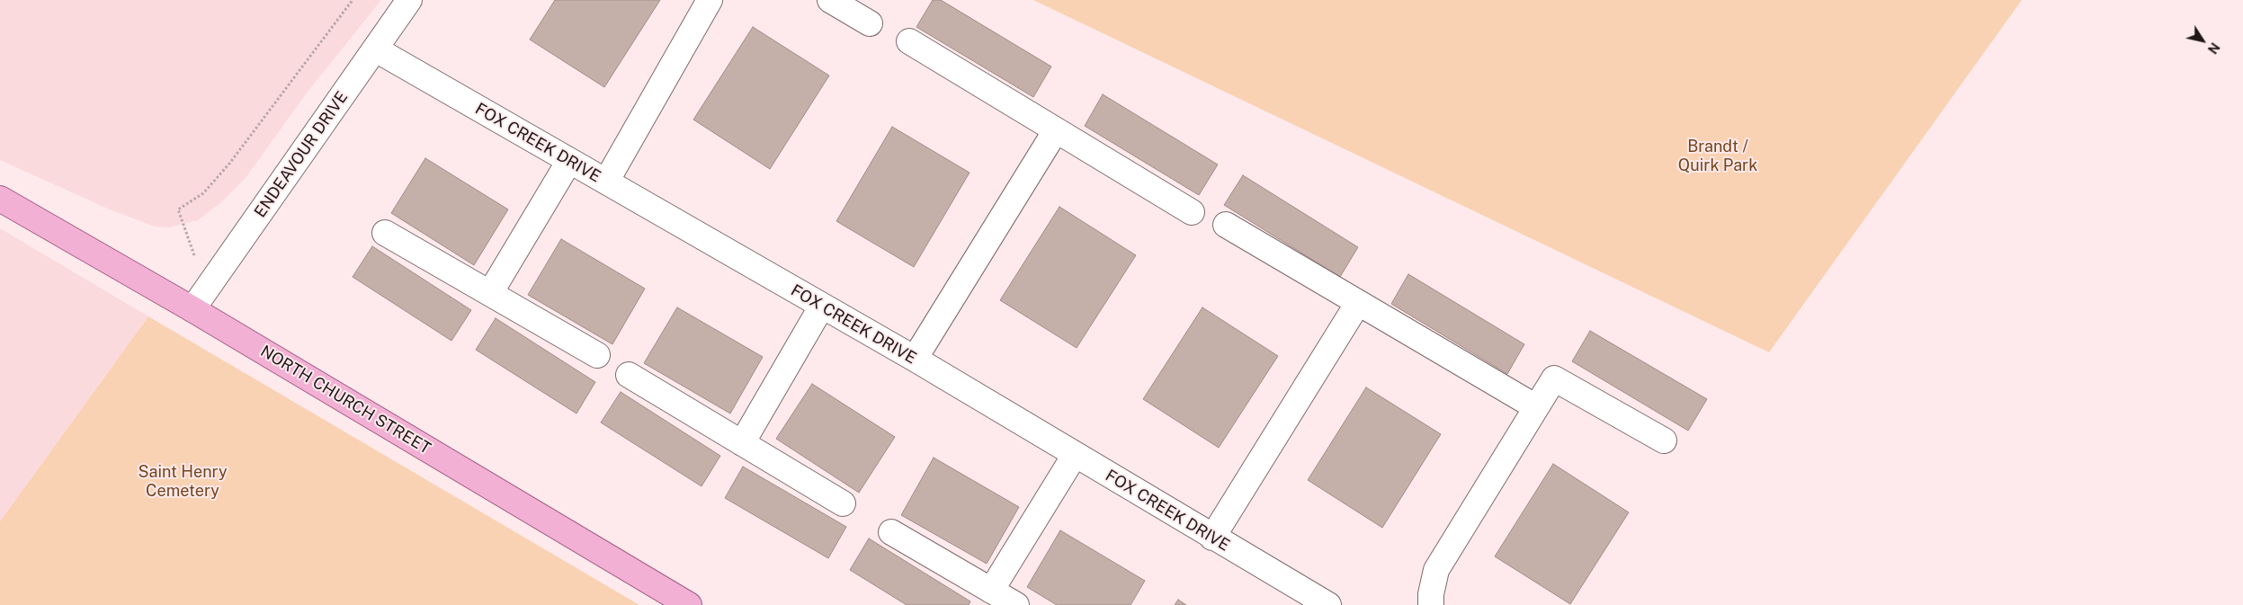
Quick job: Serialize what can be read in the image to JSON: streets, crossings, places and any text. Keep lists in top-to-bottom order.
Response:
{
  "streets": {
    "main road": ["NORTH CHURCH STREET"],
    "street": ["FOX CREEK DRIVE", "ENDEAVOUR DRIVE"]
  },
  "crossings": [
    ["FOX CREEK DRIVE", "ENDEAVOUR DRIVE"],
    ["ENDEAVOUR DRIVE", "NORTH CHURCH STREET"]
  ],
  "parks": ["Brandt / Quirk Park", "Saint Henry Cemetery"],
  "north": "bottom right"
}
